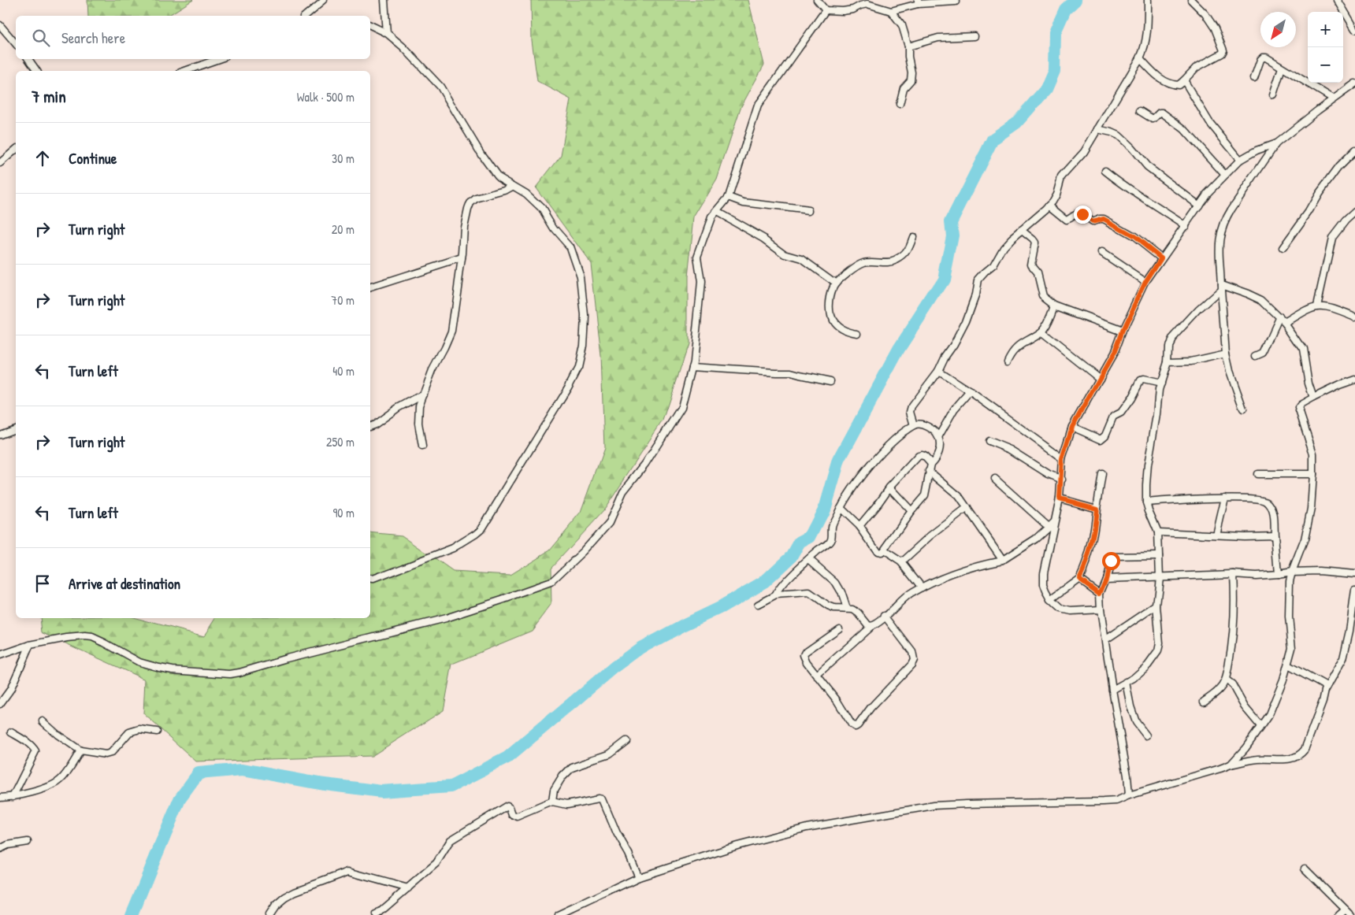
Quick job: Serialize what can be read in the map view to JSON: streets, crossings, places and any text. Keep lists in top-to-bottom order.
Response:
{
  "north": "bottom left",
  "page": {
    "map_buttons": ["+", "−"],
    "search": "Search here",
    "heading": ["7 min", "Walk · 500 m"],
    "list": [
      ["Continue", "30 m"],
      ["Turn right", "20 m"],
      ["Turn right", "70 m"],
      ["Turn left", "40 m"],
      ["Turn right", "250 m"],
      ["Turn left", "90 m"],
      "Arrive at destination"
    ]
  }
}
